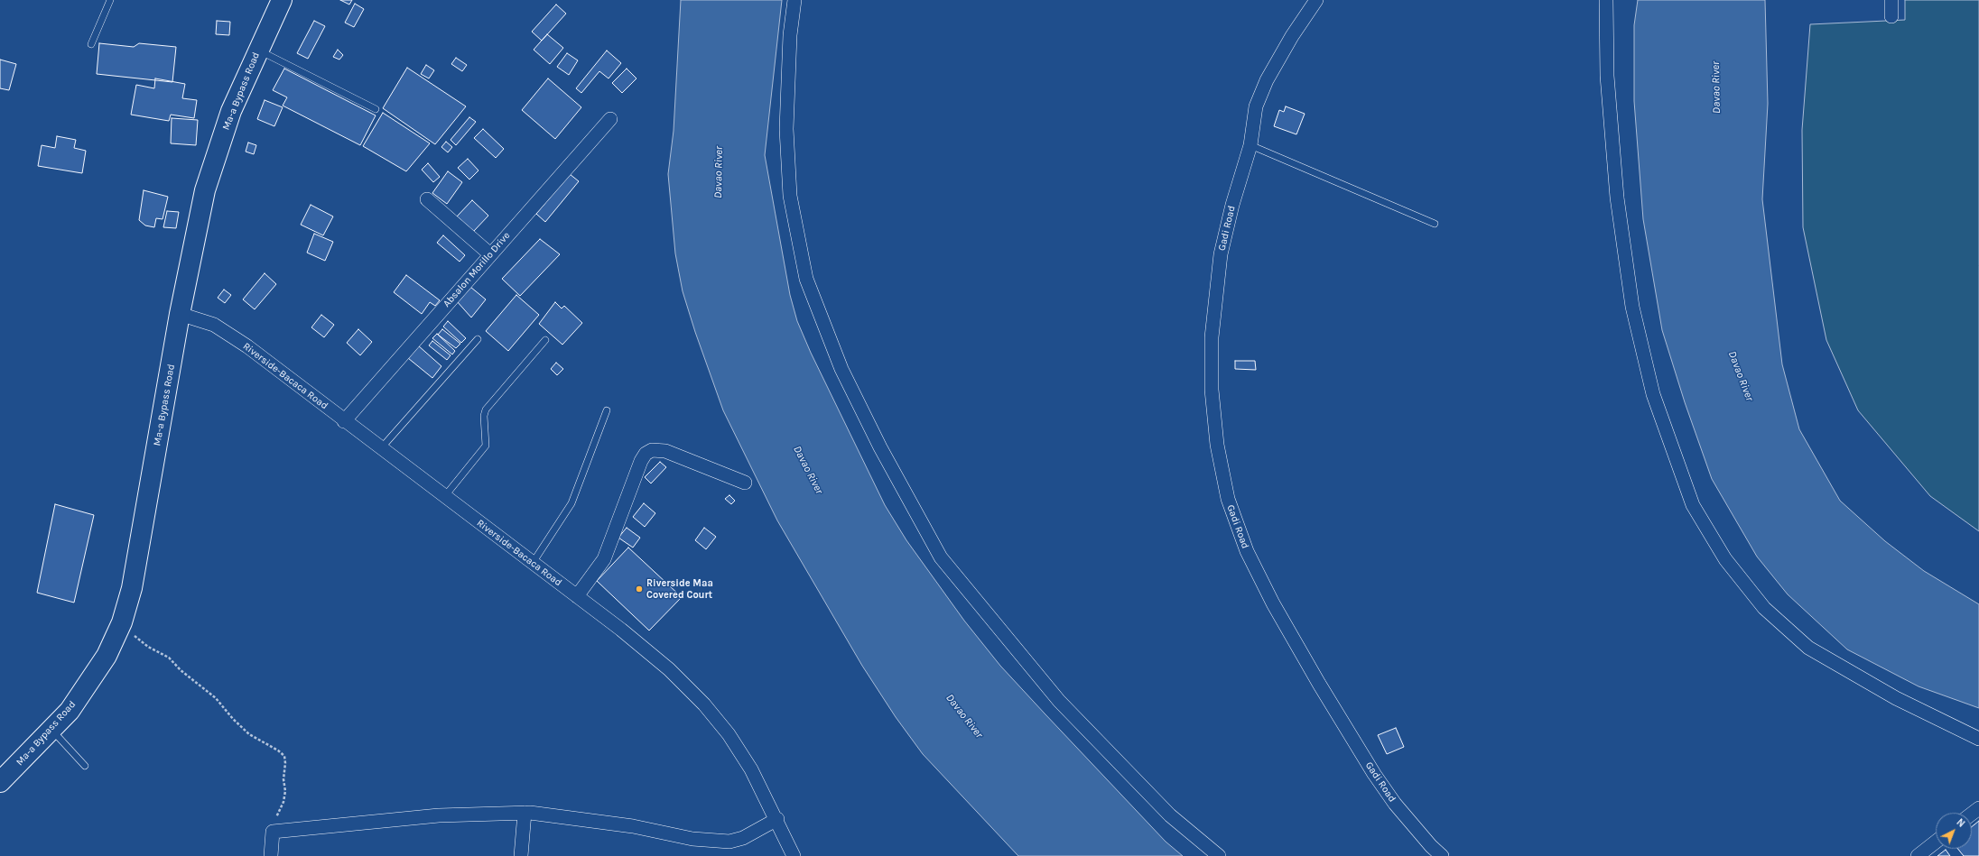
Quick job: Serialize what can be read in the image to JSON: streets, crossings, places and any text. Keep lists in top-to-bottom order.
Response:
{
  "streets": {
    "main road": ["Ma-a Bypass Road"],
    "street": ["Gadi Road", "Absalon Morillo Drive", "Riverside-Bacaca Road"]
  },
  "crossings": [
    ["Ma-a Bypass Road", "Riverside-Bacaca Road"],
    ["Absalon Morillo Drive", "Riverside-Bacaca Road"]
  ],
  "water": ["Davao River"],
  "places": ["Riverside Maa Covered Court"],
  "north": "top right"
}
